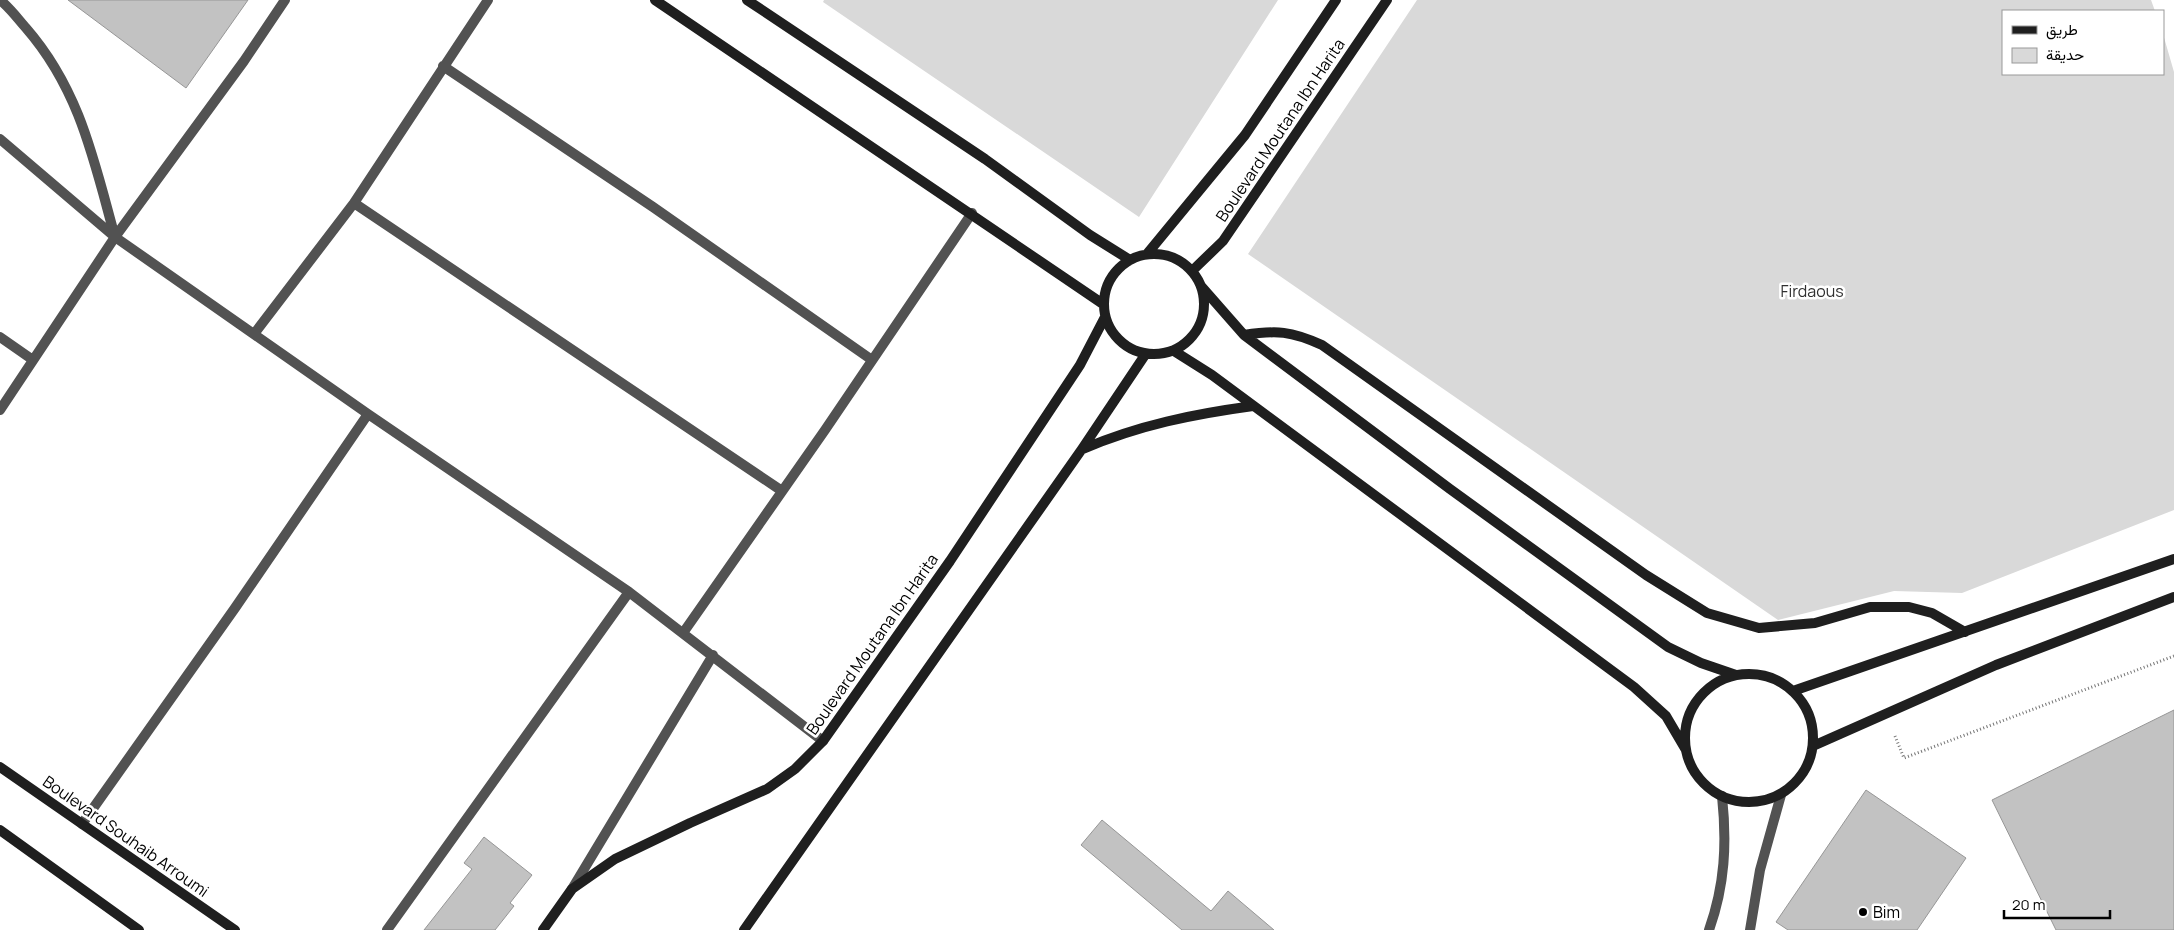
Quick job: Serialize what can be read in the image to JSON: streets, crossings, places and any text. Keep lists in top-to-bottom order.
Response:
{
  "streets": {
    "street": ["Boulevard Moutana Ibn Harita", "Boulevard Souhaib Arroumi"]
  },
  "parks": ["Firdaous"],
  "places": ["Bim"],
  "legend": ["طريق", "حديقة"],
  "scale_bar": "20 m"
}
